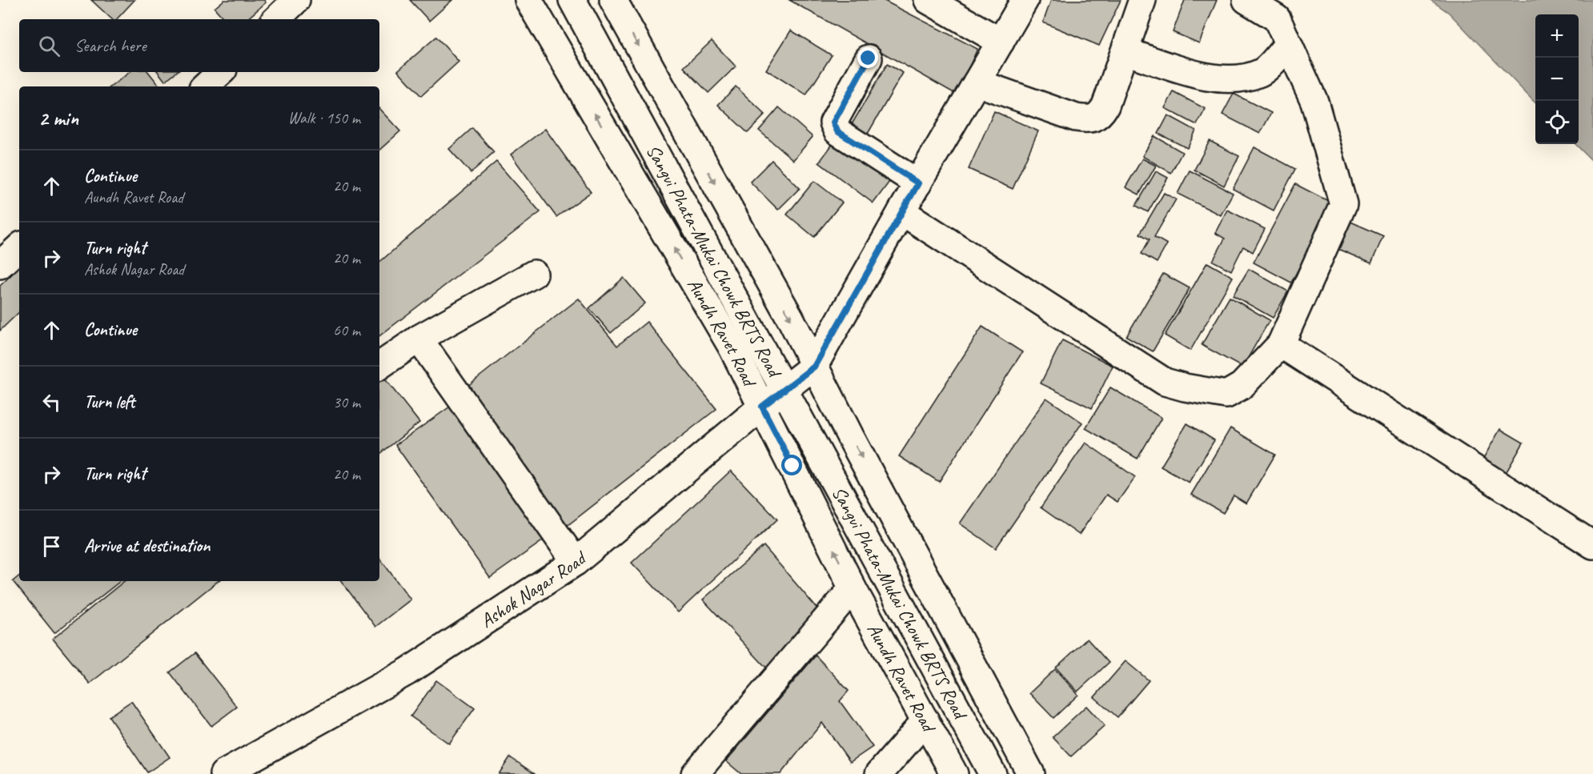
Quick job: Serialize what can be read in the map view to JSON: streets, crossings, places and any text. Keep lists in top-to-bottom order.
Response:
{
  "streets": {
    "street": ["Sangvi Phata-Mukai Chowk BRTS Road", "Aundh Ravet Road", "Ashok Nagar Road"]
  },
  "crossings": [
    ["Sangvi Phata-Mukai Chowk BRTS Road", "Ashok Nagar Road"],
    ["Aundh Ravet Road", "Ashok Nagar Road"]
  ],
  "page": {
    "map_buttons": ["+", "−"],
    "search": "Search here",
    "heading": ["2 min", "Walk · 150 m"],
    "list": [
      ["Continue", "Aundh Ravet Road", "20 m"],
      ["Turn right", "Ashok Nagar Road", "20 m"],
      ["Continue", "60 m"],
      ["Turn left", "30 m"],
      ["Turn right", "20 m"],
      "Arrive at destination"
    ]
  }
}
